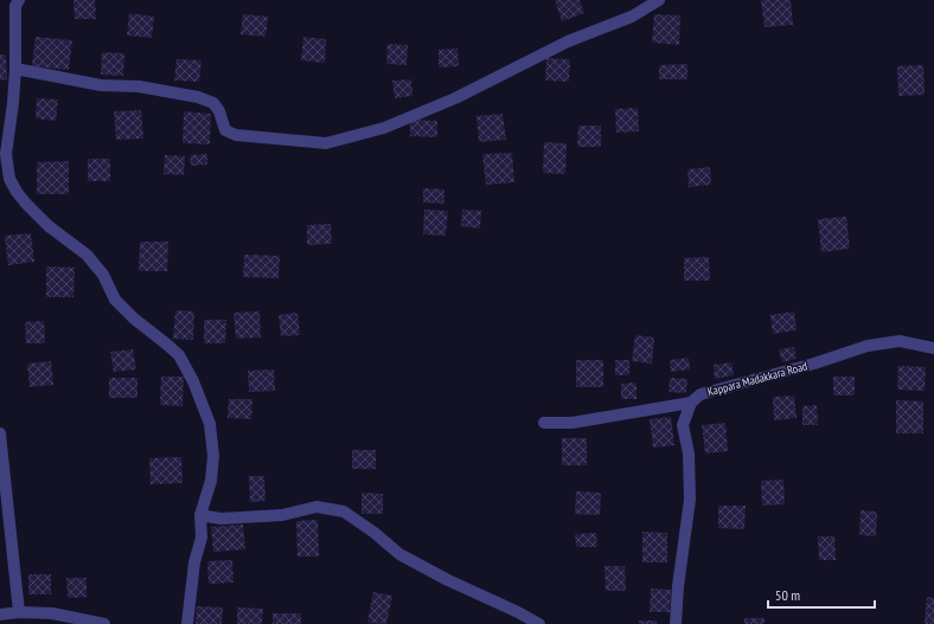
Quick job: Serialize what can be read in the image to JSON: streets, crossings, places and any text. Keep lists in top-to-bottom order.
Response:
{
  "streets": {
    "street": ["Kappara Madakkara Road"]
  },
  "scale_bar": "50 m"
}
